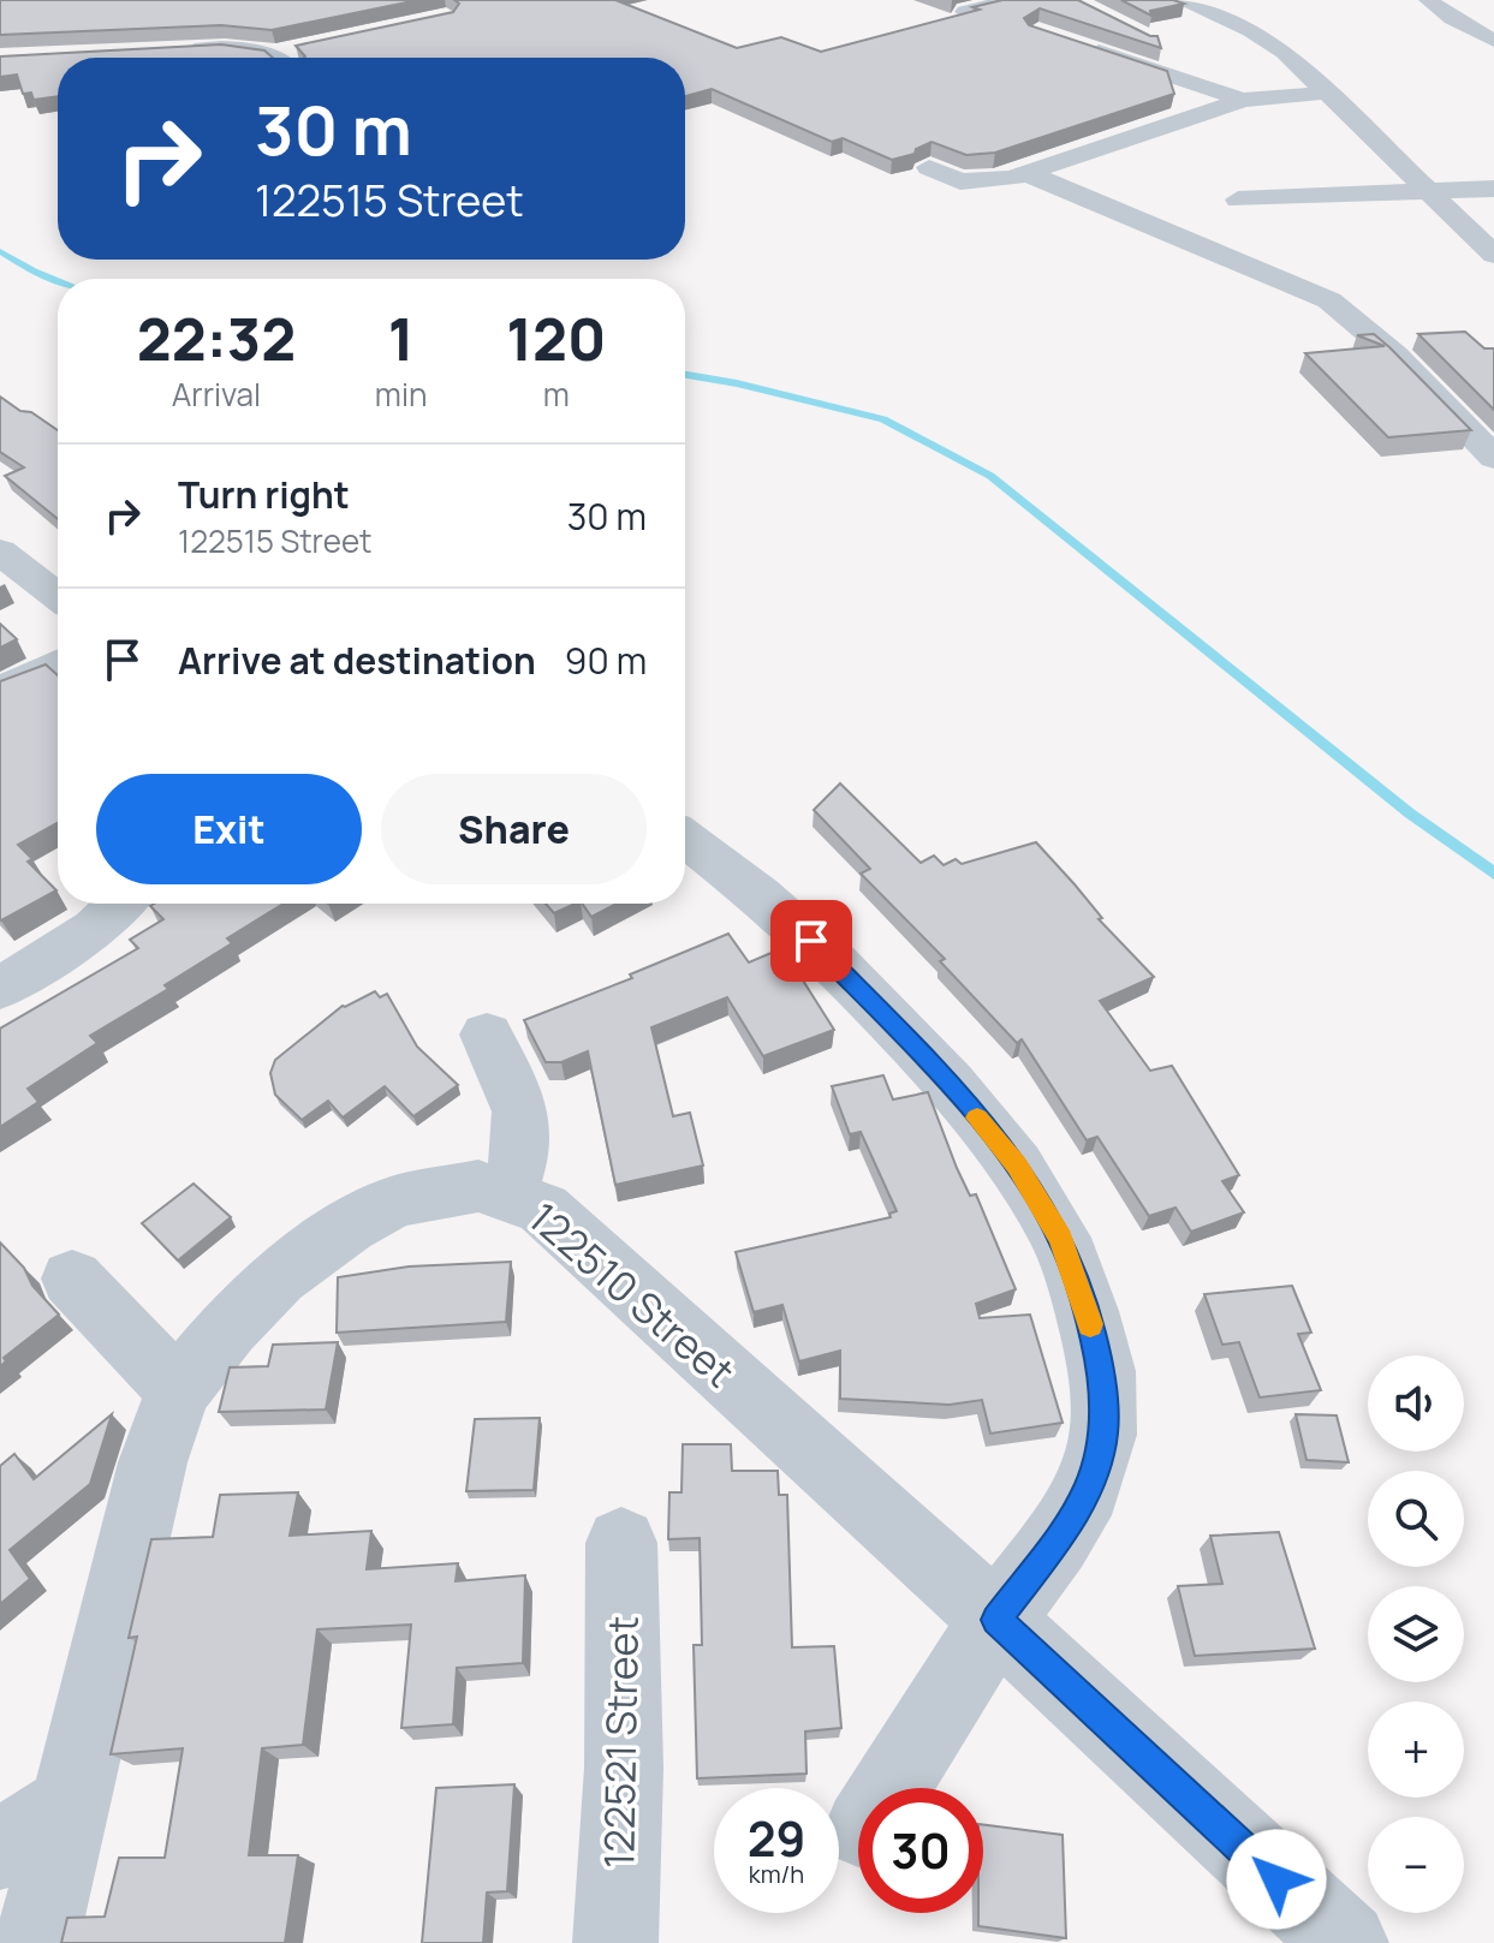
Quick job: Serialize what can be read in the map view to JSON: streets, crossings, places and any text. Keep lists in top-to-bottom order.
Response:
{
  "streets": {
    "street": ["122510 Street", "122521 Street"]
  },
  "page": {
    "turn": ["30 m", "122515 Street"],
    "eta": [
      "22:32",
      "Arrival",
      "1",
      "min",
      "120",
      "m"
    ],
    "list": [
      {
        "name": "Turn right",
        "note": "122515 Street",
        "value": "30 m"
      },
      {
        "name": "Arrive at destination",
        "value": "90 m"
      }
    ],
    "buttons": ["Exit", "Share"],
    "map_buttons": ["+", "−"],
    "speed": "29 km/h",
    "limit": "30"
  }
}
